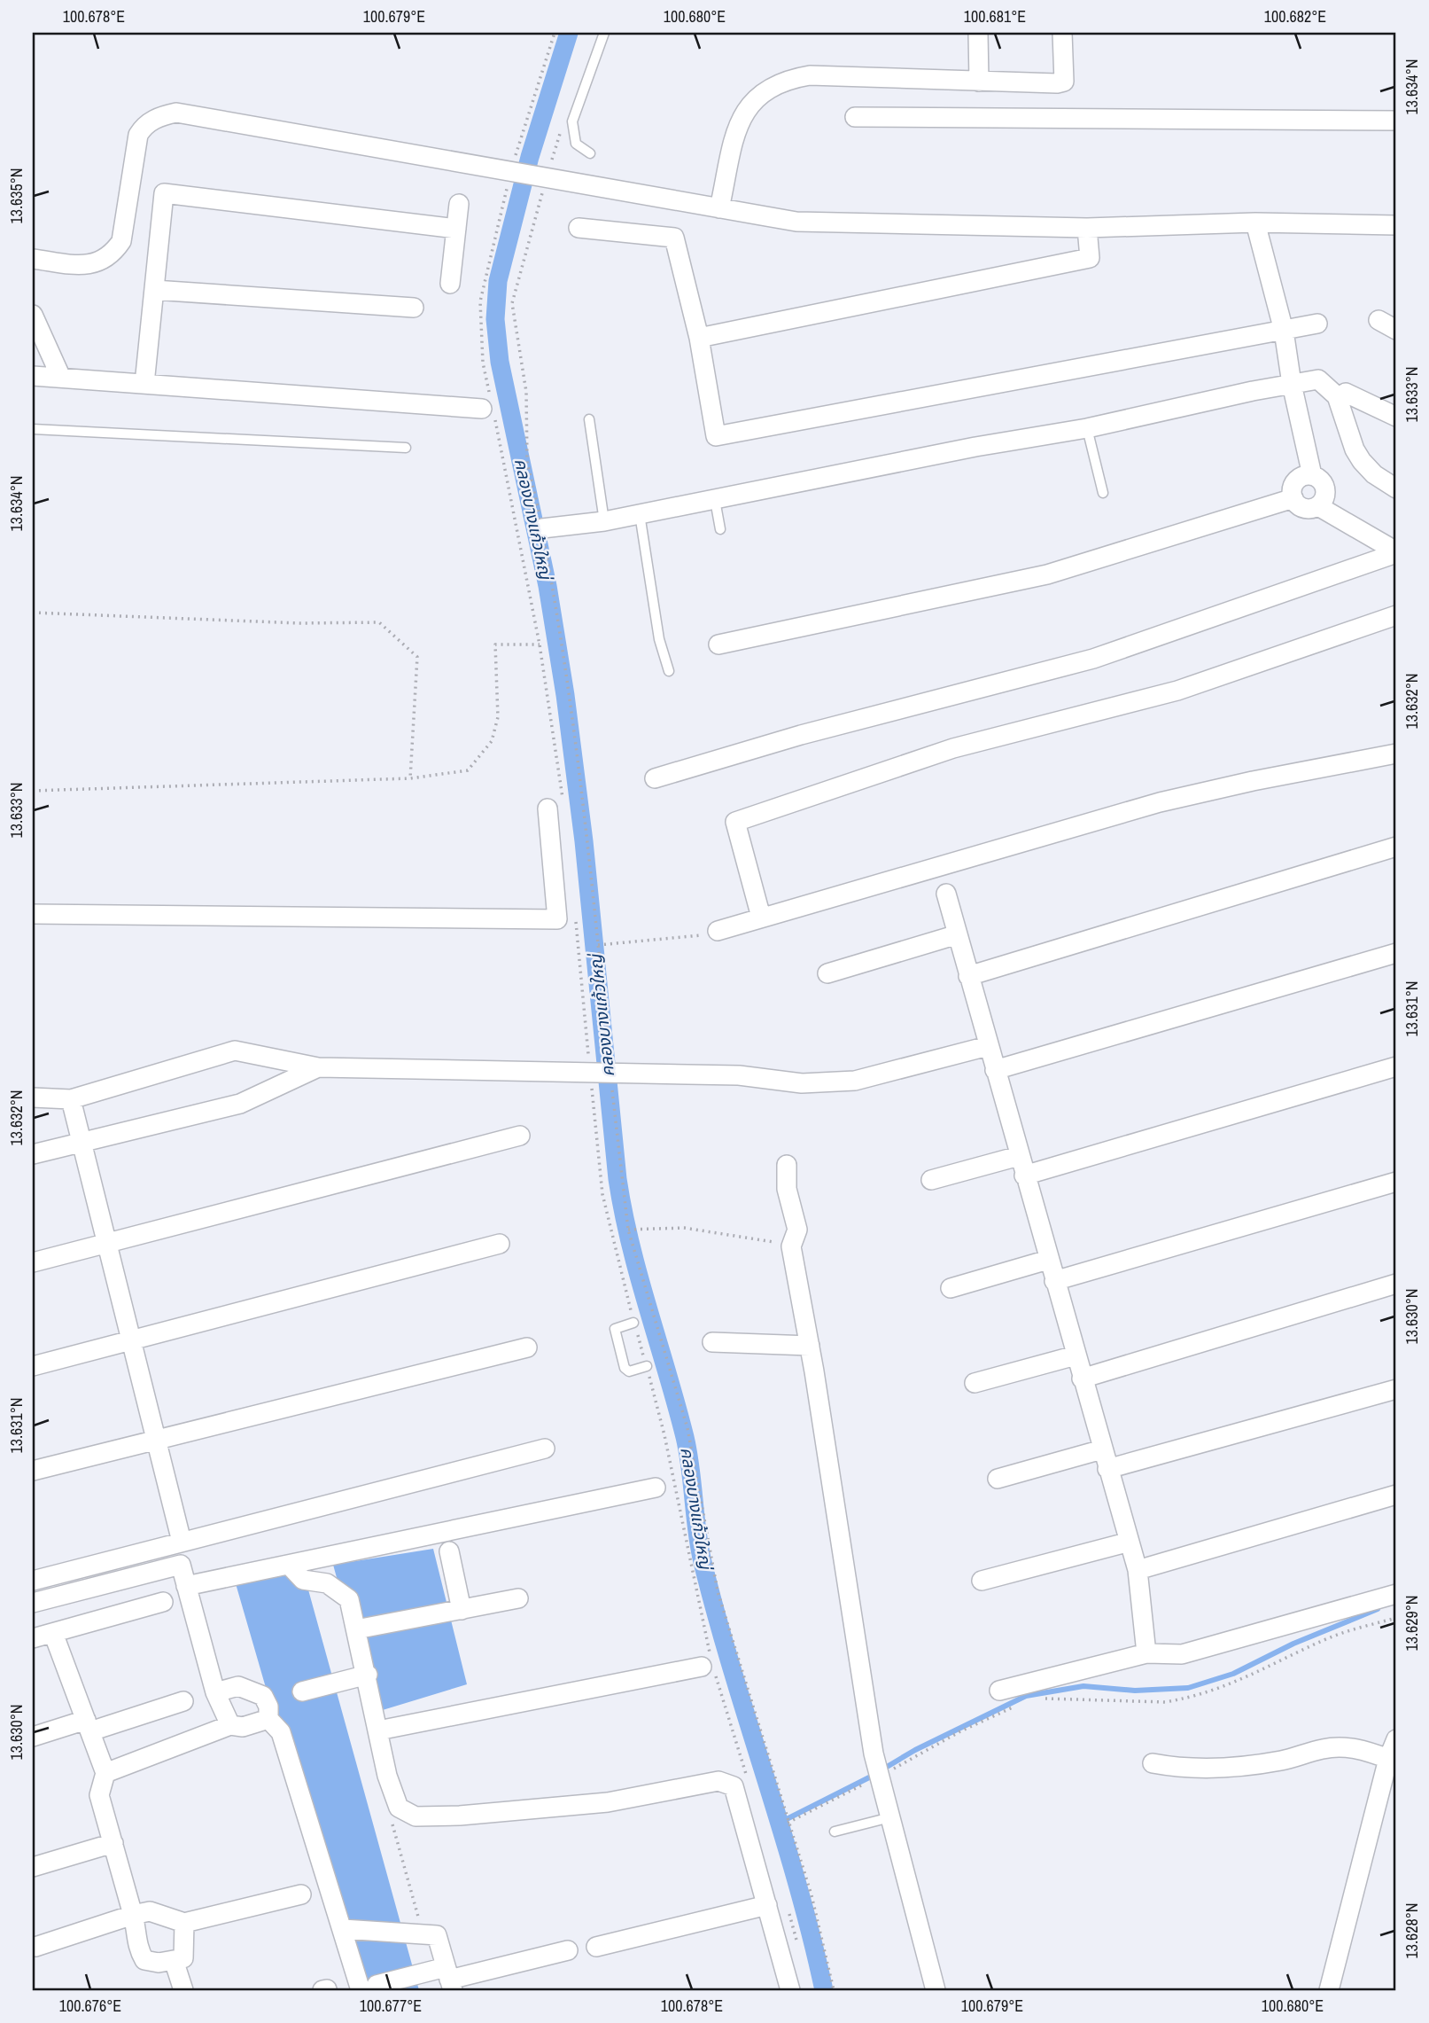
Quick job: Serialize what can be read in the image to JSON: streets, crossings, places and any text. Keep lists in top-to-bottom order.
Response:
{
  "water": ["คลองบางแก้วใหญ่"],
  "coordinates": [
    "100.678°E",
    "100.679°E",
    "100.680°E",
    "100.681°E",
    "100.682°E",
    "13.634°N",
    "13.635°N",
    "13.633°N",
    "13.632°N",
    "13.631°N",
    "13.630°N",
    "13.629°N",
    "13.628°N",
    "100.676°E",
    "100.677°E"
  ]
}
